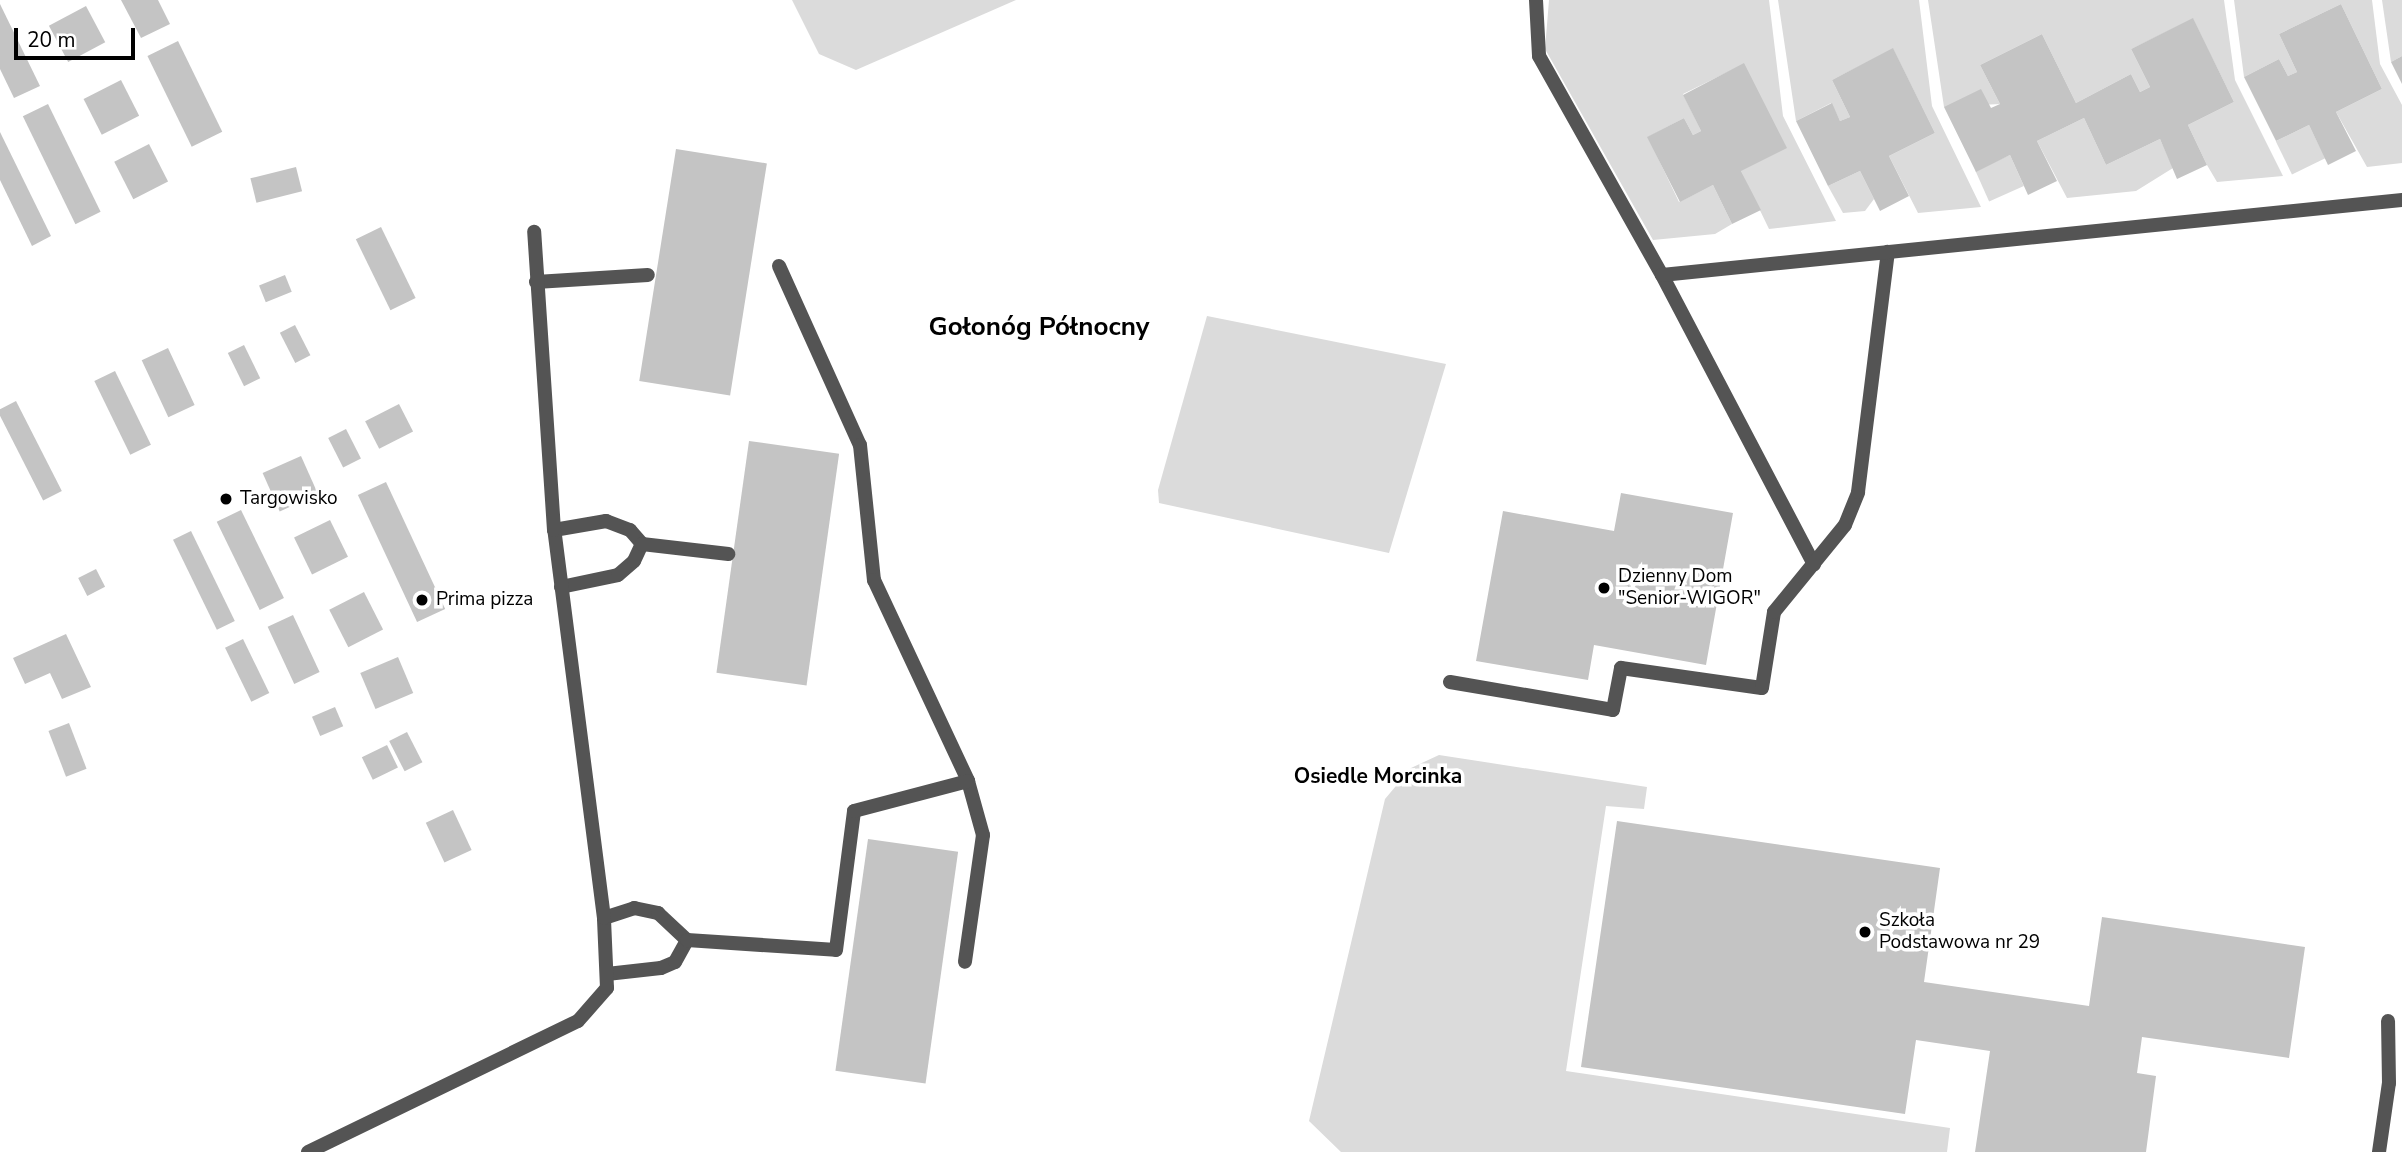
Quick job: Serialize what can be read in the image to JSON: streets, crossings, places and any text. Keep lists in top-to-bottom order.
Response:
{
  "districts": ["Gołonóg Północny", "Osiedle Morcinka"],
  "places": [
    "Targowisko",
    "Dzienny Dom \"Senior-WIGOR\"",
    "Prima pizza",
    "Szkoła Podstawowa nr 29"
  ],
  "scale_bar": "20 m"
}
